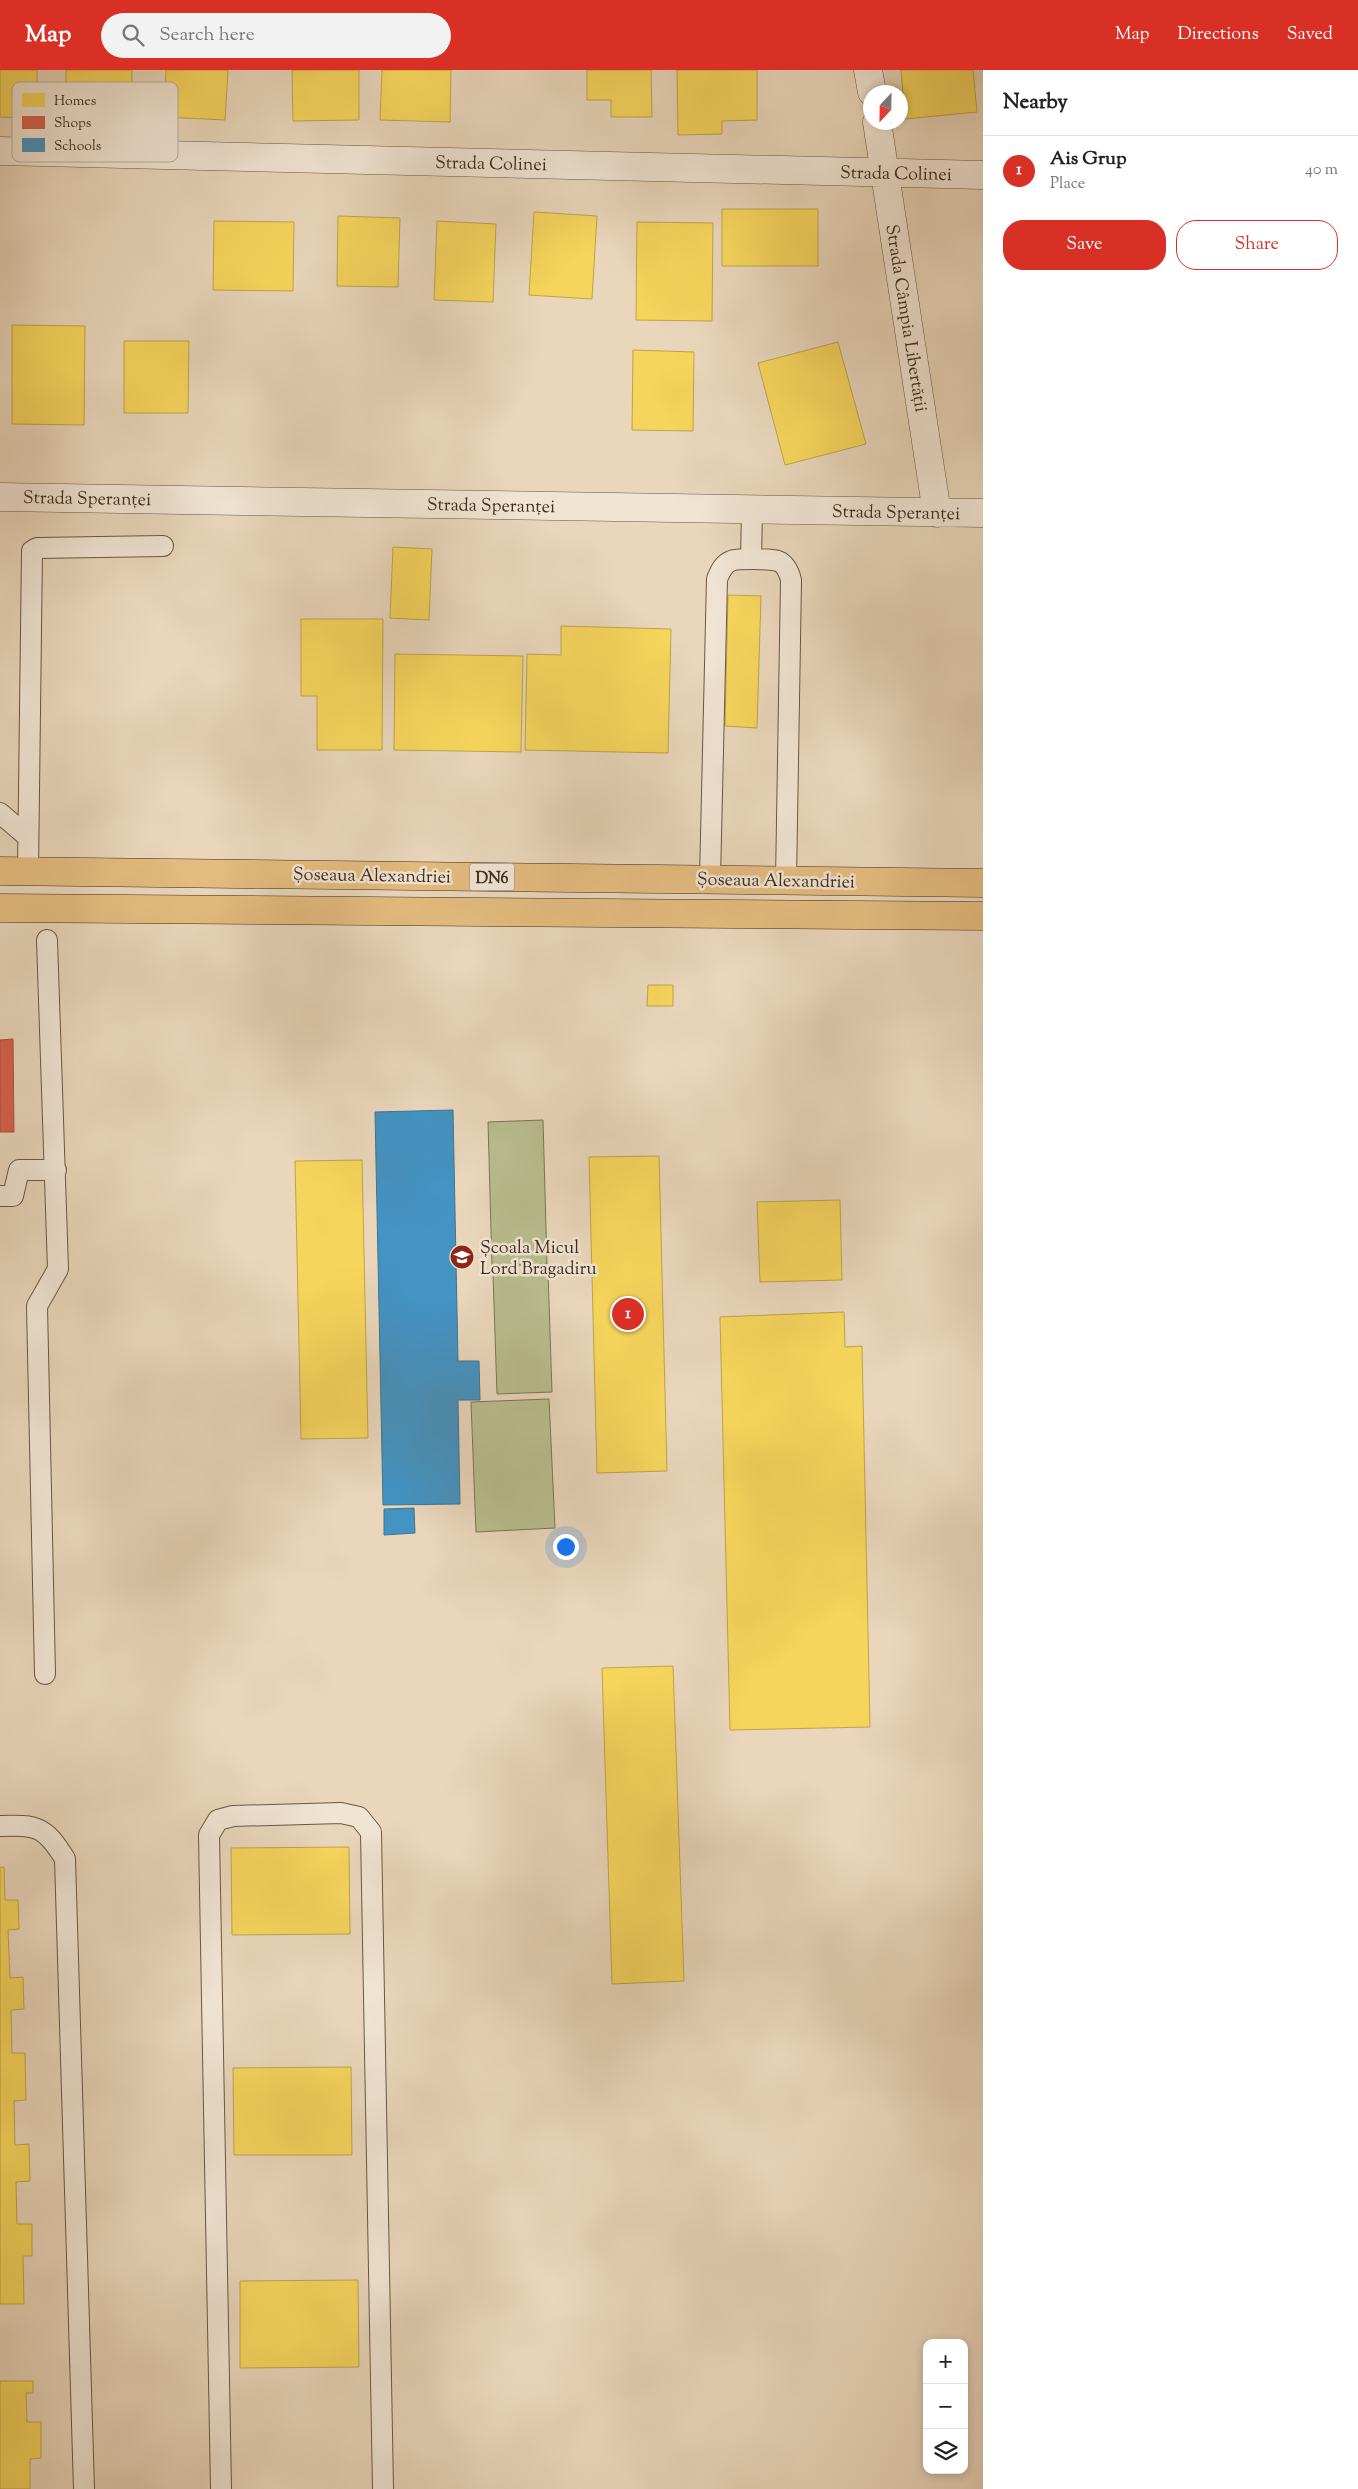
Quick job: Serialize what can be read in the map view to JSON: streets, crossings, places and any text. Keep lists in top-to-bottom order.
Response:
{
  "streets": {
    "main road": ["Șoseaua Alexandriei", "DN6"],
    "street": ["Strada Colinei", "Strada Câmpia Libertății", "Strada Speranței"]
  },
  "crossings": [
    ["Strada Colinei", "Strada Câmpia Libertății"],
    ["Strada Câmpia Libertății", "Strada Speranței"]
  ],
  "places": {
    "school or university": ["Școala Micul Lord Bragadiru"]
  },
  "legend": ["Homes", "Shops", "Schools"],
  "north": "bottom",
  "page": {
    "header": "Map",
    "search": "Search here",
    "nav": ["Map", "Directions", "Saved"],
    "heading": "Nearby",
    "list": [
      {
        "mark": "1",
        "name": "Ais Grup",
        "note": "Place",
        "value": "40 m"
      }
    ],
    "buttons": ["Save", "Share"],
    "pins": "1",
    "map_buttons": ["+", "−"]
  }
}
